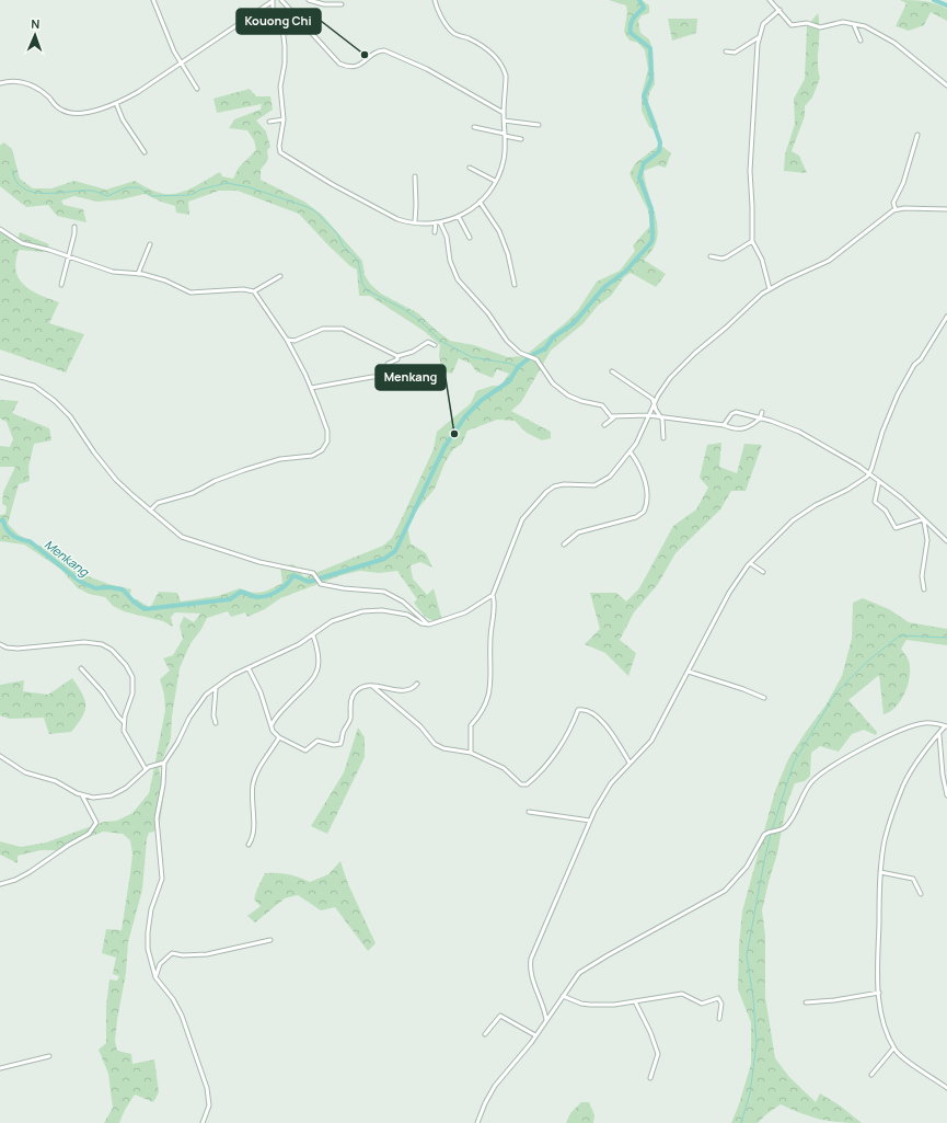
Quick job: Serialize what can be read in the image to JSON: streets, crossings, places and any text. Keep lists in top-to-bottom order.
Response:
{
  "water": ["Menkang"],
  "places": ["Kouong Chi", "Menkang"],
  "north": "top"
}
